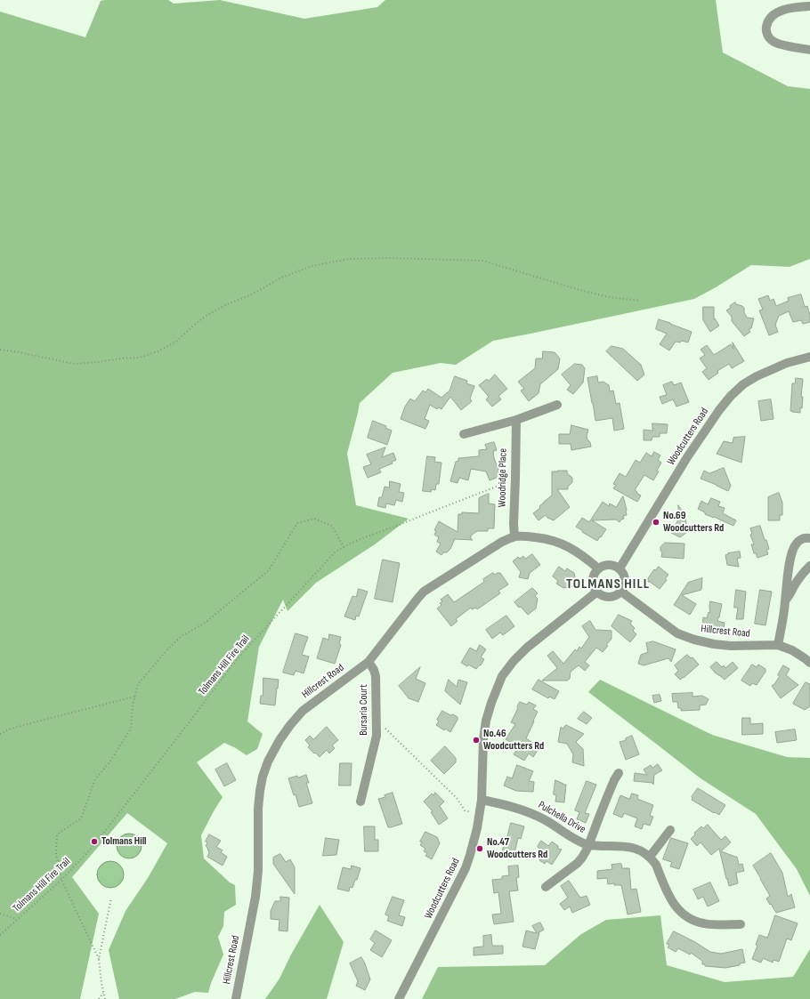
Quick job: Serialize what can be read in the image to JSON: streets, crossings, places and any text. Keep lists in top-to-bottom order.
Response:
{
  "streets": {
    "street": [
      "Woodcutters Road",
      "Woodridge Place",
      "Hillcrest Road",
      "Bursaria Court",
      "Pulchella Drive"
    ],
    "path": ["Tolmans Hill Fire Trail"]
  },
  "crossings": [
    ["Woodcutters Road", "Hillcrest Road"],
    ["Woodcutters Road", "Pulchella Drive"],
    ["Woodridge Place", "Hillcrest Road"],
    ["Woodridge Place", "Tolmans Hill Fire Trail"],
    ["Hillcrest Road", "Bursaria Court"]
  ],
  "districts": ["TOLMANS HILL"],
  "places": [
    "No.69 Woodcutters Rd",
    "No.46 Woodcutters Rd",
    "Tolmans Hill",
    "No.47 Woodcutters Rd"
  ]
}
